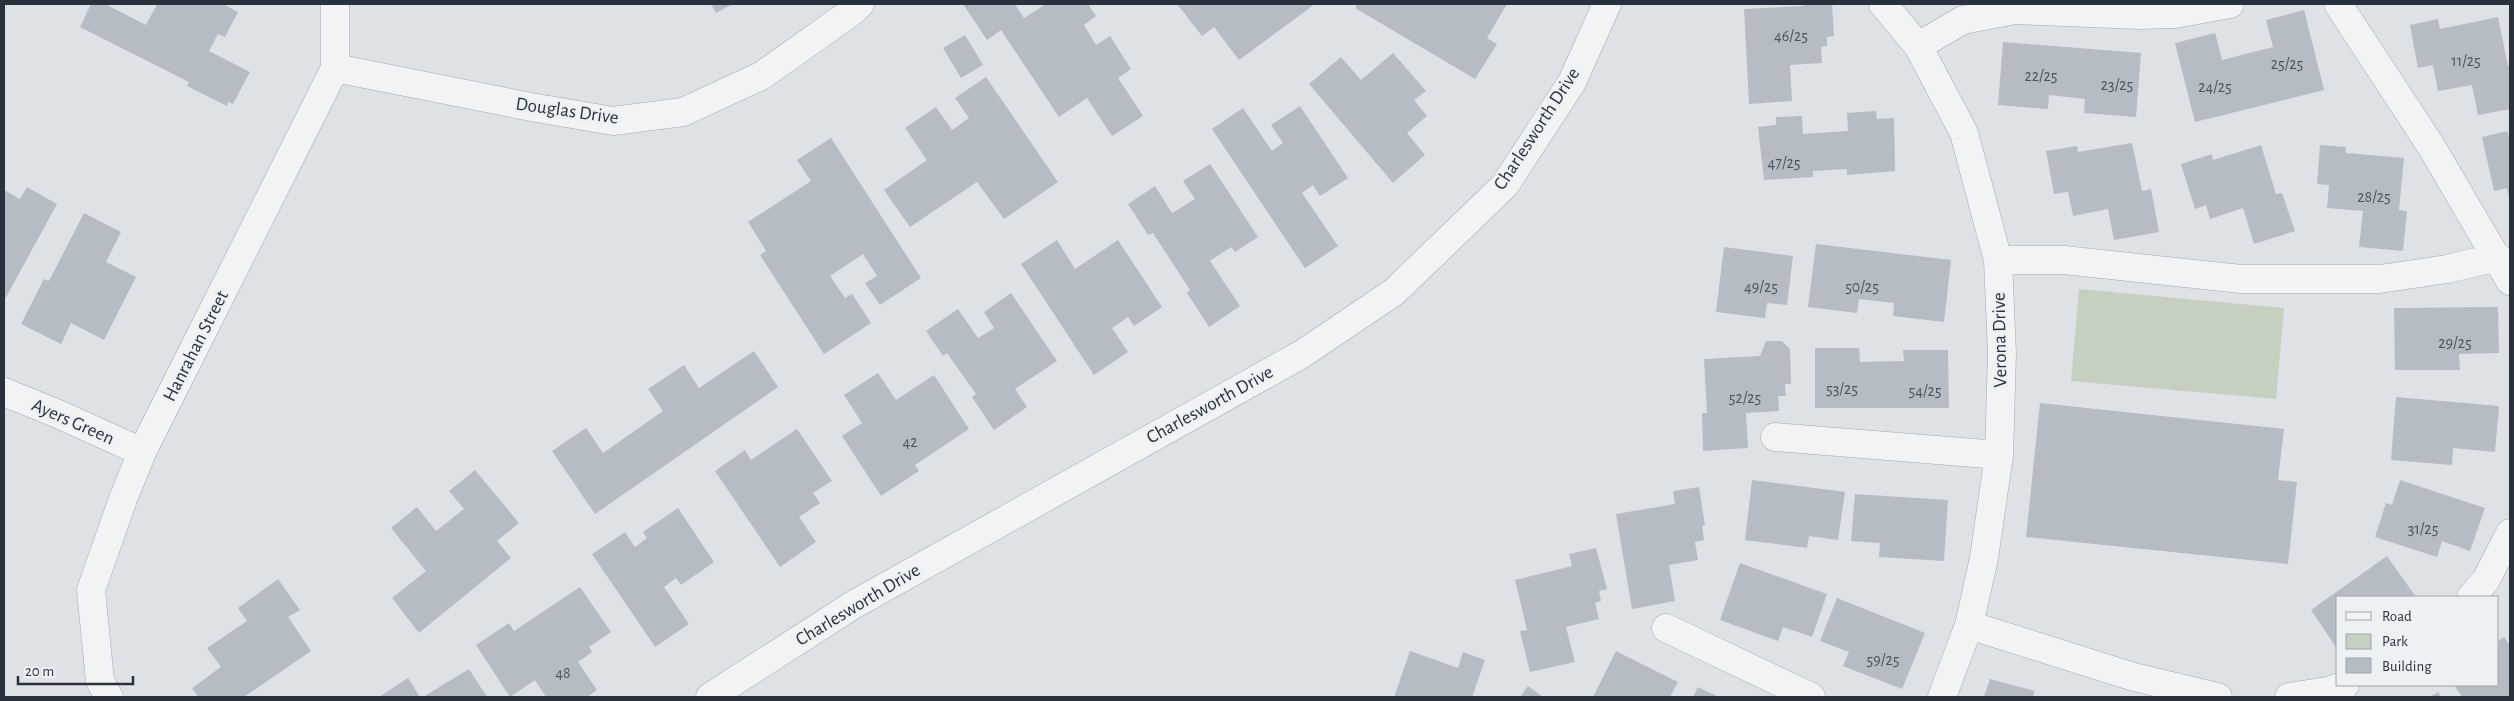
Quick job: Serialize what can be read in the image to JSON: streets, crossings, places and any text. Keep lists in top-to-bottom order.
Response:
{
  "streets": {
    "street": [
      "Douglas Drive",
      "Charlesworth Drive",
      "Verona Drive",
      "Hanrahan Street",
      "Ayers Green"
    ]
  },
  "crossings": [
    ["Douglas Drive", "Hanrahan Street"],
    ["Hanrahan Street", "Ayers Green"]
  ],
  "house_numbers": [
    "46/25",
    "11/25",
    "25/25",
    "22/25",
    "23/25",
    "24/25",
    "47/25",
    "28/25",
    "49/25",
    "50/25",
    "29/25",
    "53/25",
    "54/25",
    "52/25",
    "42",
    "31/25",
    "59/25",
    "48"
  ],
  "legend": ["Road", "Park", "Building"],
  "scale_bar": "20 m"
}
